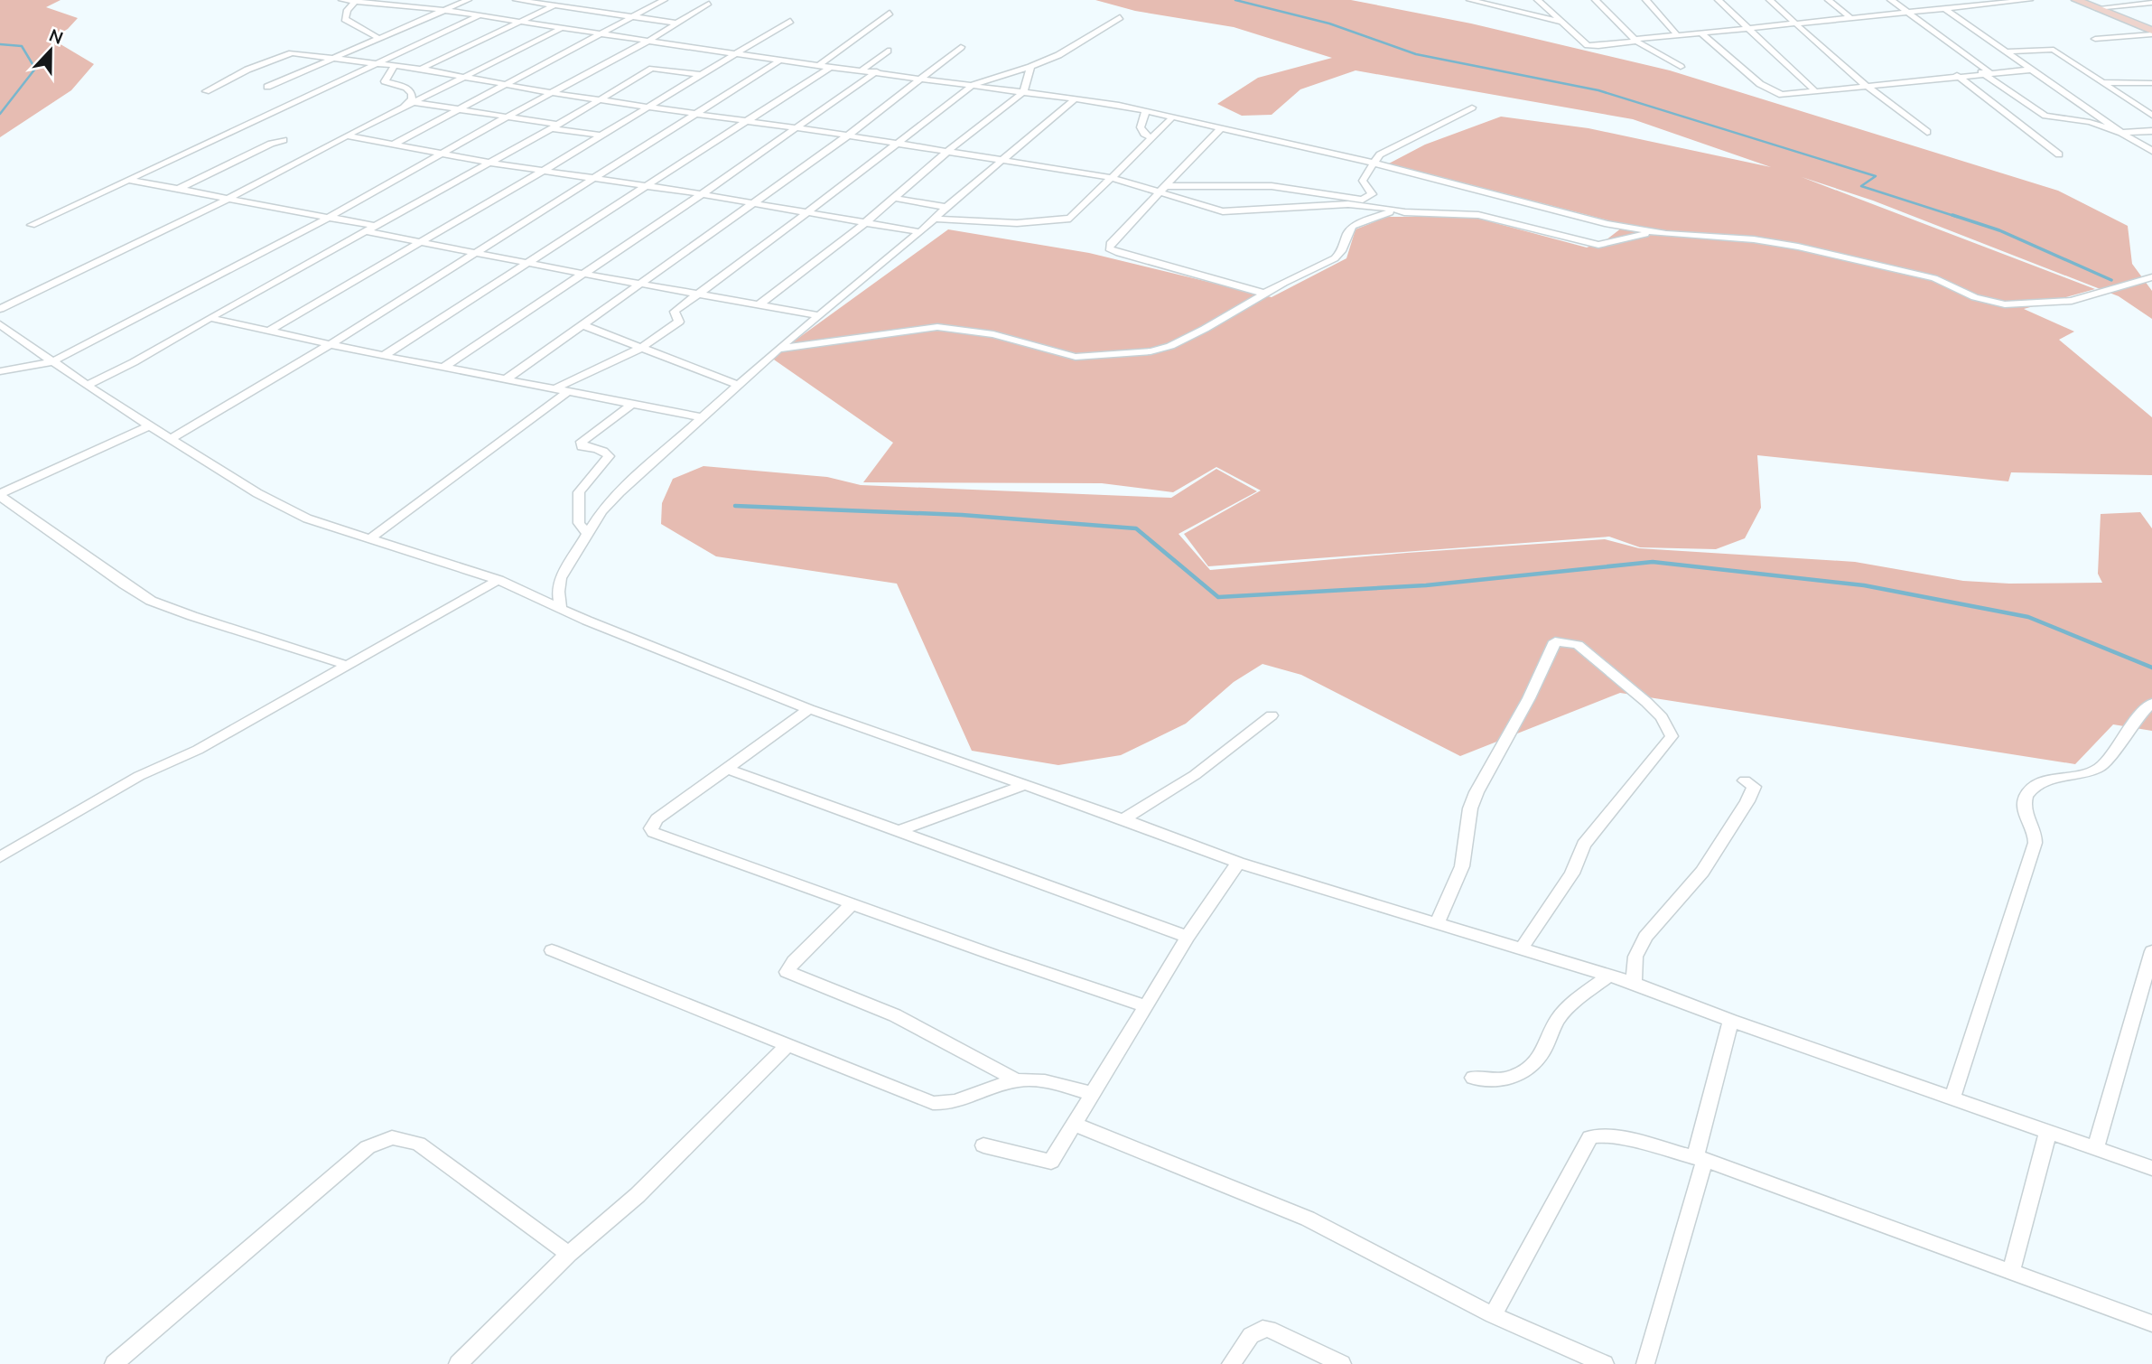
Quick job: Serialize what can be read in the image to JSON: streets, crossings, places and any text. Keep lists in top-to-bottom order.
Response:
{
  "north": "top"
}
